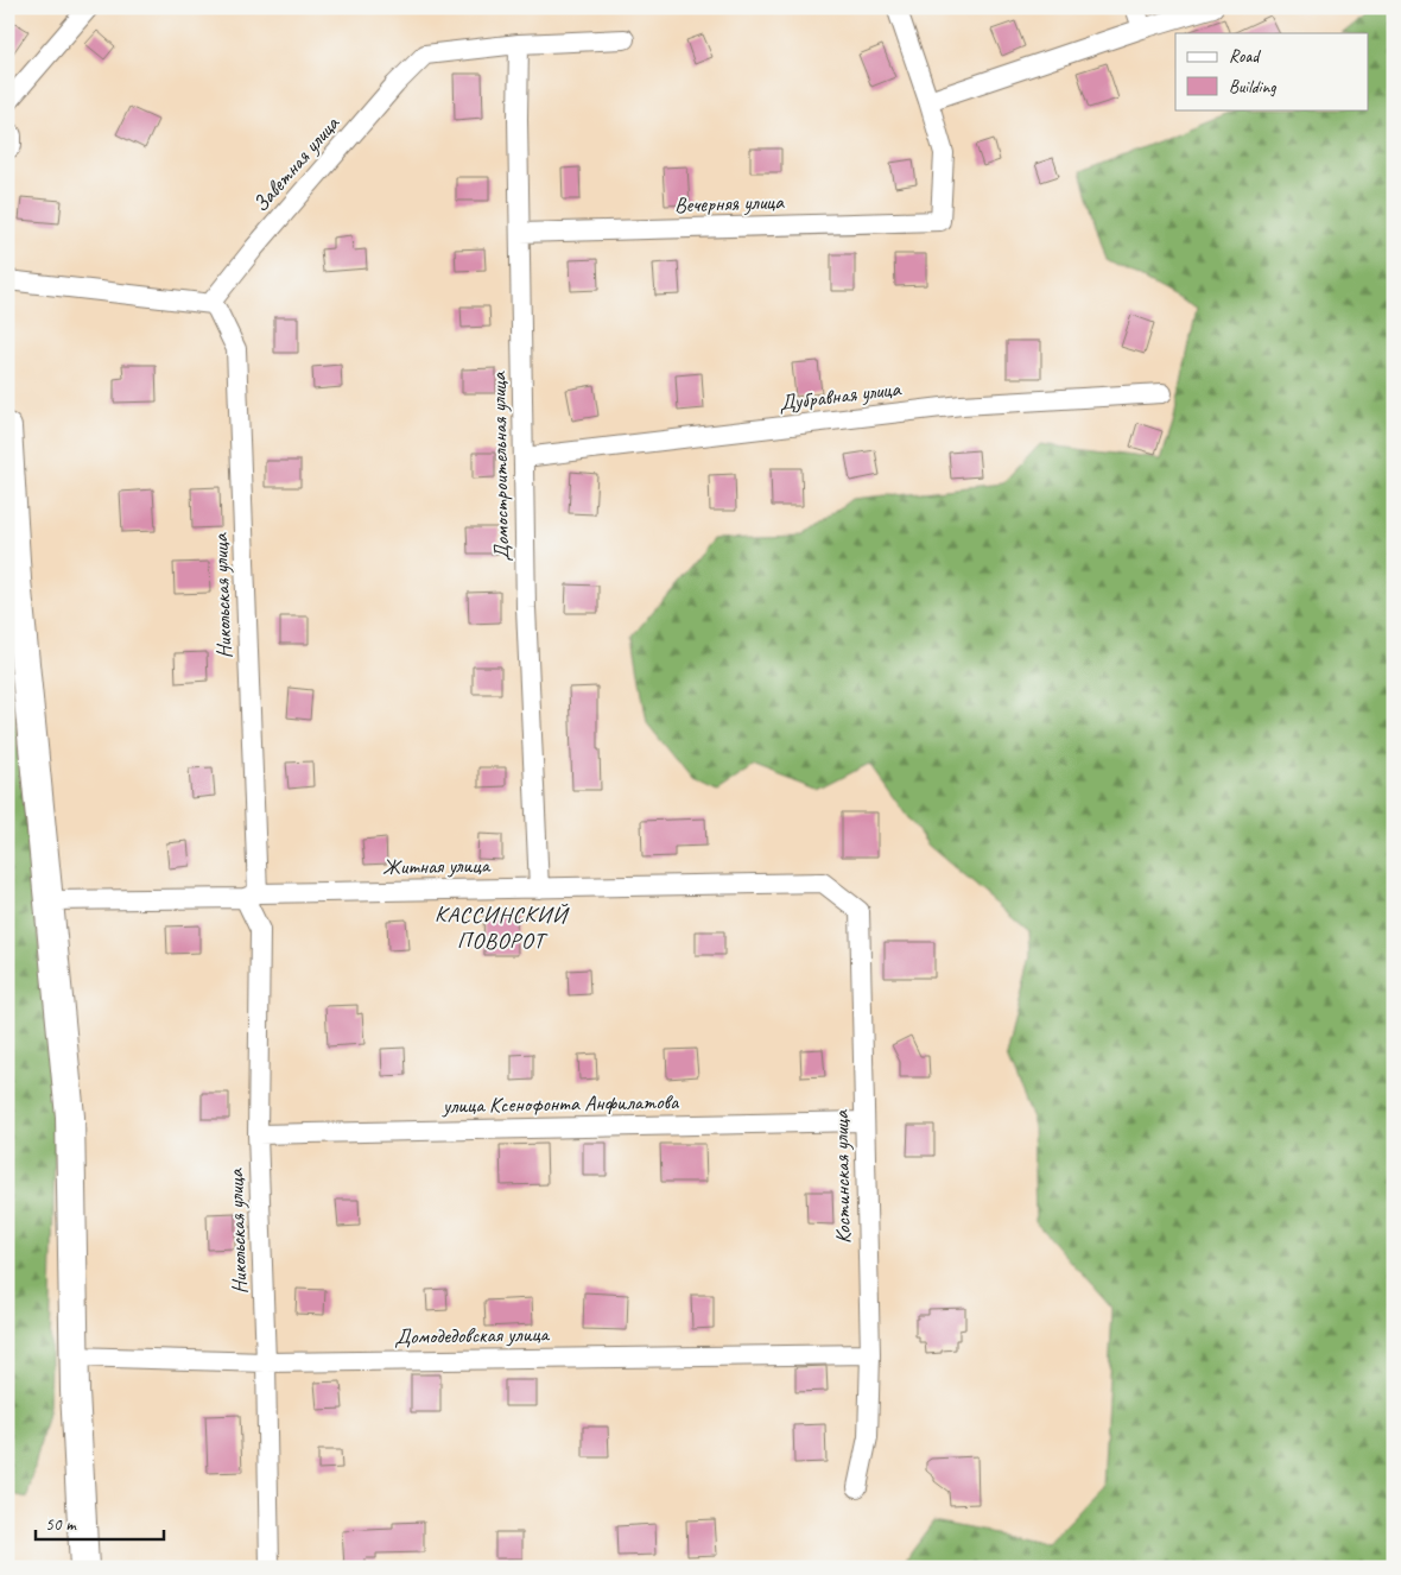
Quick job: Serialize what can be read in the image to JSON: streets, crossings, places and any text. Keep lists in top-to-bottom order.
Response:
{
  "streets": {
    "street": [
      "Заветная улица",
      "Вечерняя улица",
      "Дубравная улица",
      "Домостроительная улица",
      "Никольская улица",
      "Житная улица",
      "улица Ксенофонта Анфилатова",
      "Костинская улица",
      "Домодедовская улица"
    ]
  },
  "crossings": [
    ["Заветная улица", "Домостроительная улица"],
    ["Заветная улица", "Никольская улица"],
    ["Вечерняя улица", "Домостроительная улица"],
    ["Дубравная улица", "Домостроительная улица"],
    ["Домостроительная улица", "Житная улица"],
    ["Никольская улица", "Житная улица"],
    ["Никольская улица", "улица Ксенофонта Анфилатова"],
    ["Никольская улица", "Домодедовская улица"],
    ["Житная улица", "Костинская улица"],
    ["улица Ксенофонта Анфилатова", "Костинская улица"],
    ["Костинская улица", "Домодедовская улица"]
  ],
  "districts": ["КАССИНСКИЙ ПОВОРОТ"],
  "legend": ["Road", "Building"],
  "scale_bar": "50 m"
}
